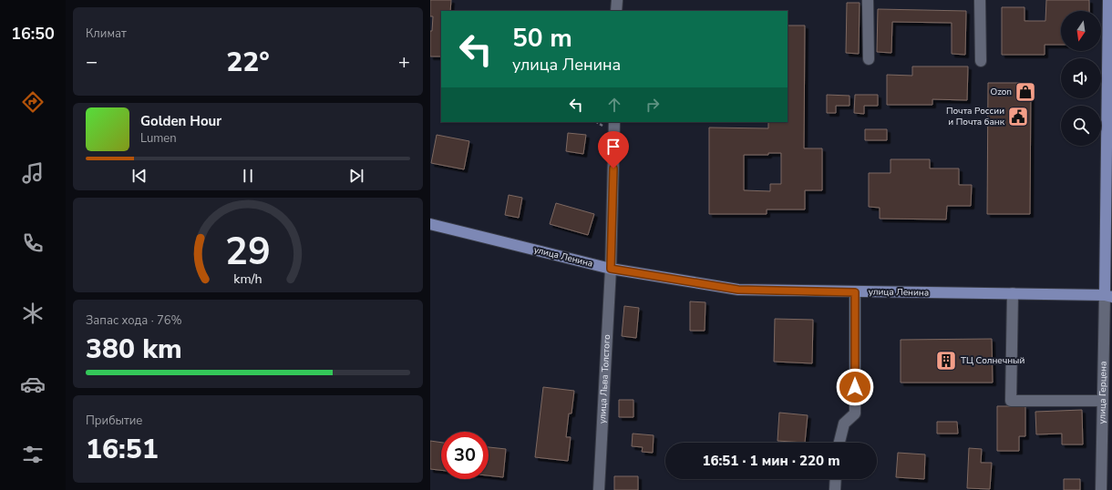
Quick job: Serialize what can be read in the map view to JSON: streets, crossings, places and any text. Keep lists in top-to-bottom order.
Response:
{
  "streets": {
    "main road": ["улица Ленина"],
    "street": ["улица Льва Толстого", "улица Герцена"]
  },
  "crossings": [
    ["улица Ленина", "улица Льва Толстого"],
    ["улица Ленина", "улица Герцена"]
  ],
  "places": {
    "shop": ["Ozon"],
    "public building": ["Почта России и Почта банк"],
    "building": ["ТЦ Солнечный"]
  },
  "north": "bottom",
  "page": {
    "tabs": "16:50",
    "tile": [
      "Климат",
      ["Запас хода · 76%", "380 km"],
      ["Прибытие", "16:51"]
    ],
    "turn": ["50 m", "улица Ленина"],
    "heat": ["−", "22°", "+"],
    "song": ["Golden Hour", "Lumen"],
    "limit": "30",
    "trip": "16:51 · 1 мин · 220 m",
    "gauge": ["29", "km/h"]
  }
}
